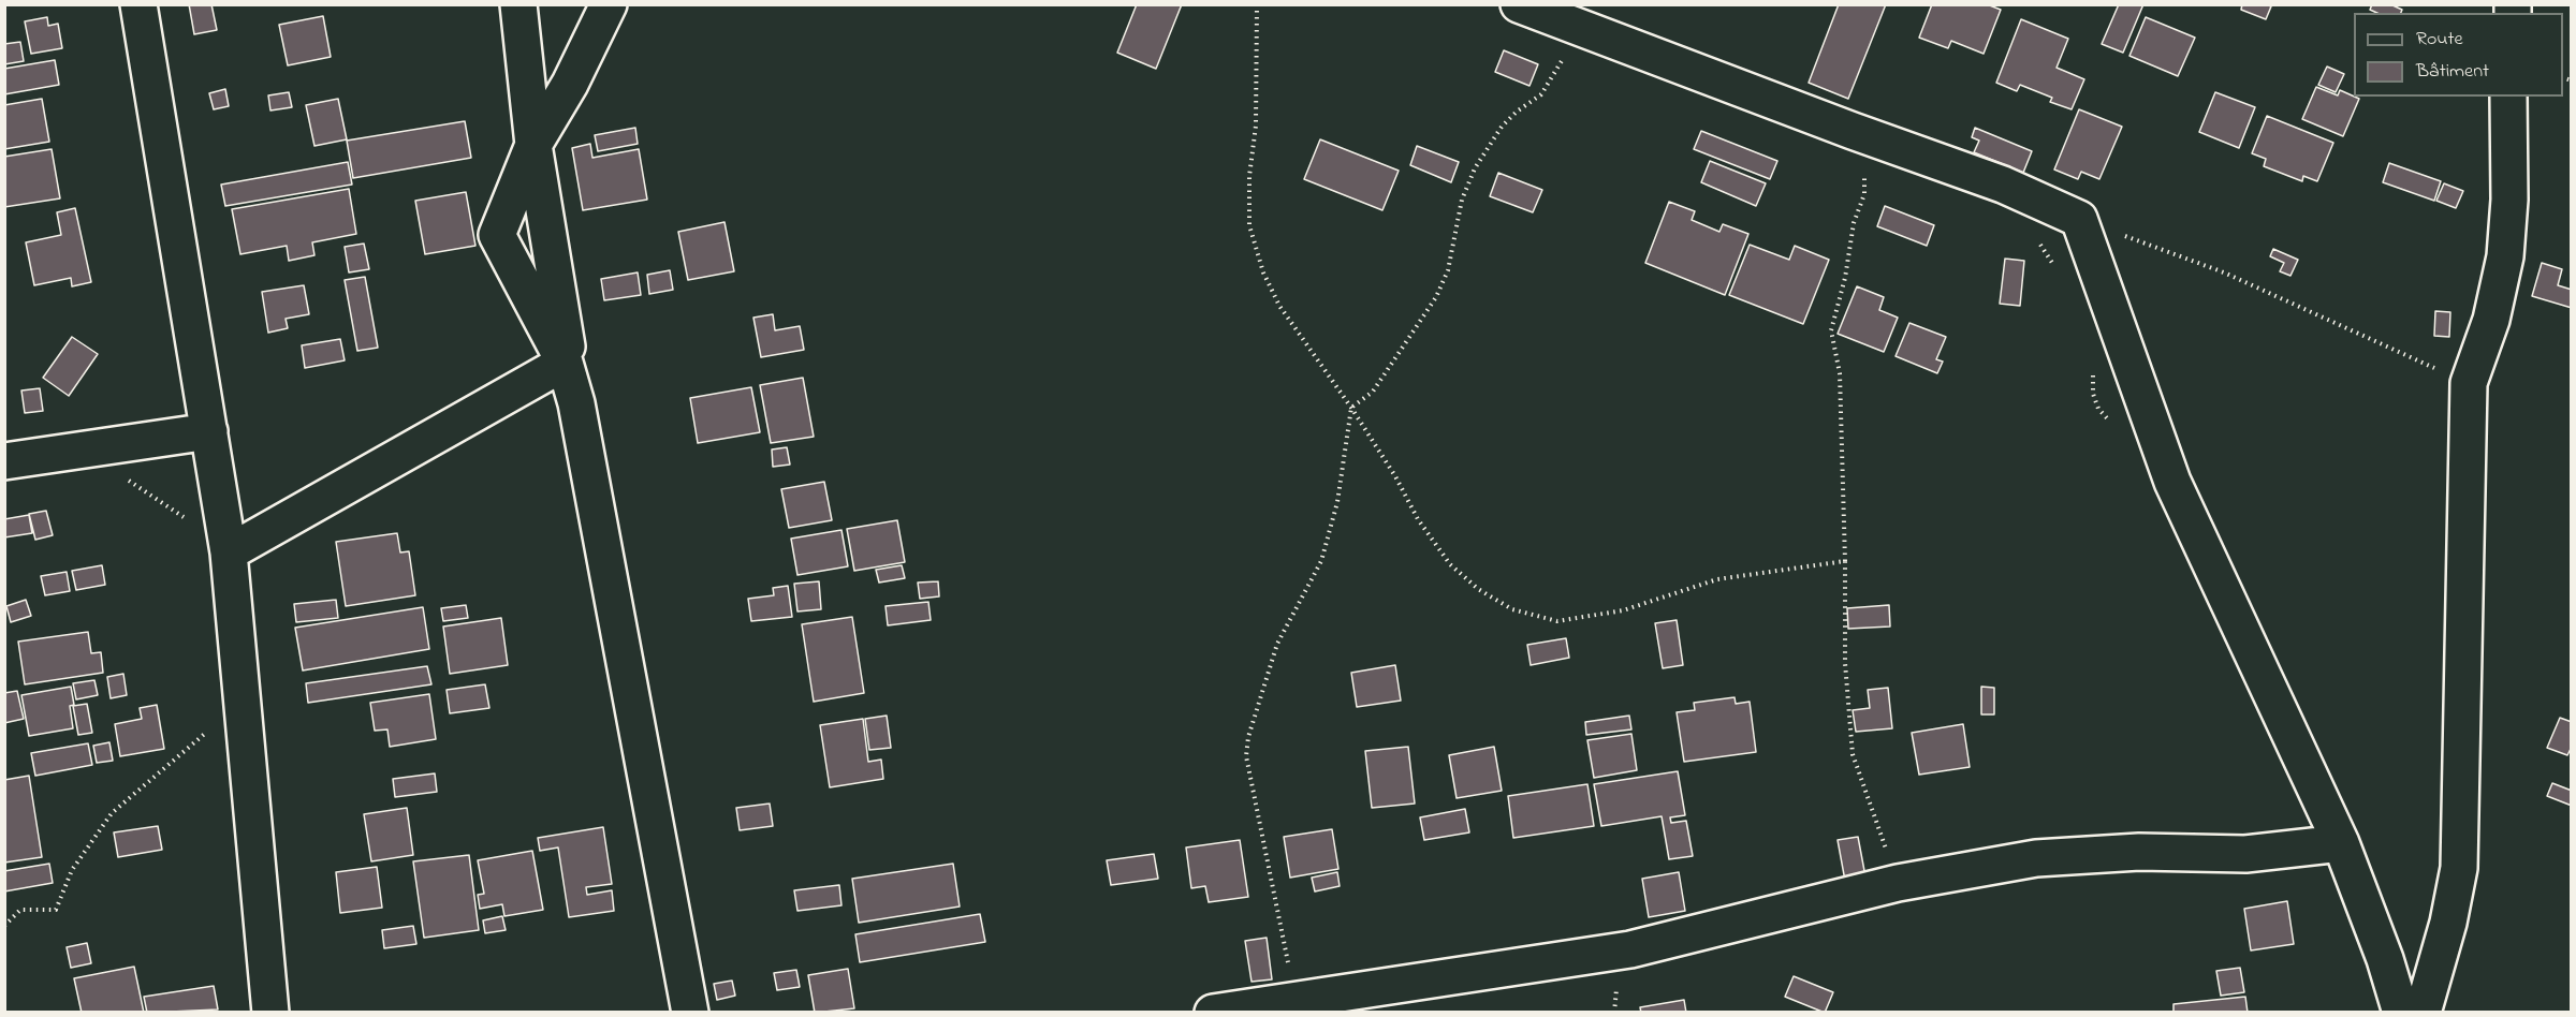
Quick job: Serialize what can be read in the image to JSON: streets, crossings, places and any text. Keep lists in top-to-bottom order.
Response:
{
  "legend": ["Route", "Bâtiment"]
}
